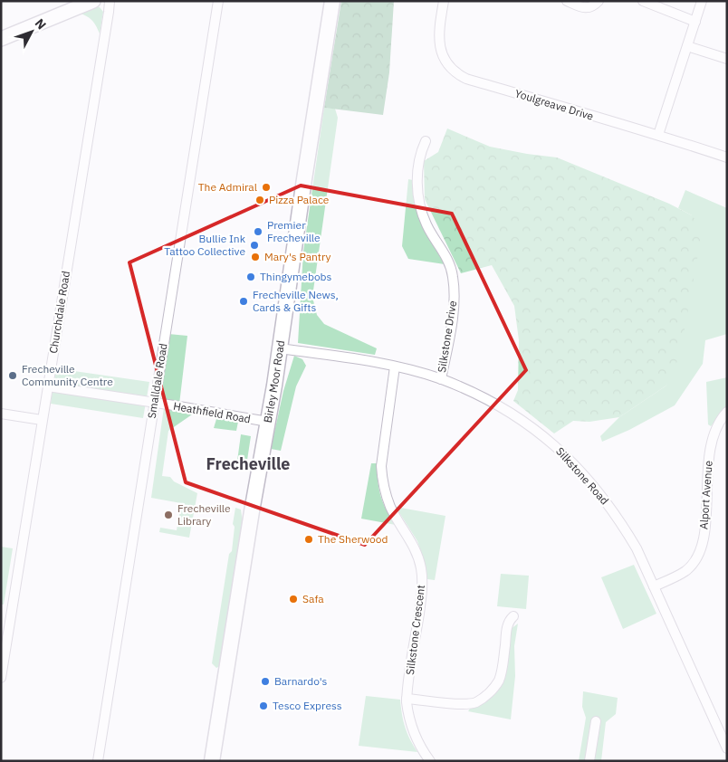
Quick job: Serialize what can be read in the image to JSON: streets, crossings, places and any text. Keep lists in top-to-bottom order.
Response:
{
  "streets": {
    "main road": ["Birley Moor Road"],
    "street": [
      "Youlgreave Drive",
      "Churchdale Road",
      "Silkstone Drive",
      "Smalldale Road",
      "Heathfield Road",
      "Silkstone Road",
      "Alport Avenue",
      "Silkstone Crescent"
    ]
  },
  "crossings": [
    ["Churchdale Road", "Heathfield Road"],
    ["Silkstone Drive", "Silkstone Road"],
    ["Smalldale Road", "Heathfield Road"],
    ["Birley Moor Road", "Heathfield Road"],
    ["Birley Moor Road", "Silkstone Road"],
    ["Silkstone Road", "Alport Avenue"],
    ["Silkstone Road", "Silkstone Crescent"]
  ],
  "districts": ["Frecheville"],
  "places": [
    "The Admiral",
    "Pizza Palace",
    "Premier Frecheville",
    "Bullie Ink Tattoo Collective",
    "Mary's Pantry",
    "Thingymebobs",
    "Frecheville News, Cards & Gifts",
    "Frecheville Community Centre",
    "Frecheville Library",
    "The Sherwood",
    "Safa",
    "Barnardo's",
    "Tesco Express"
  ],
  "north": "top right"
}
